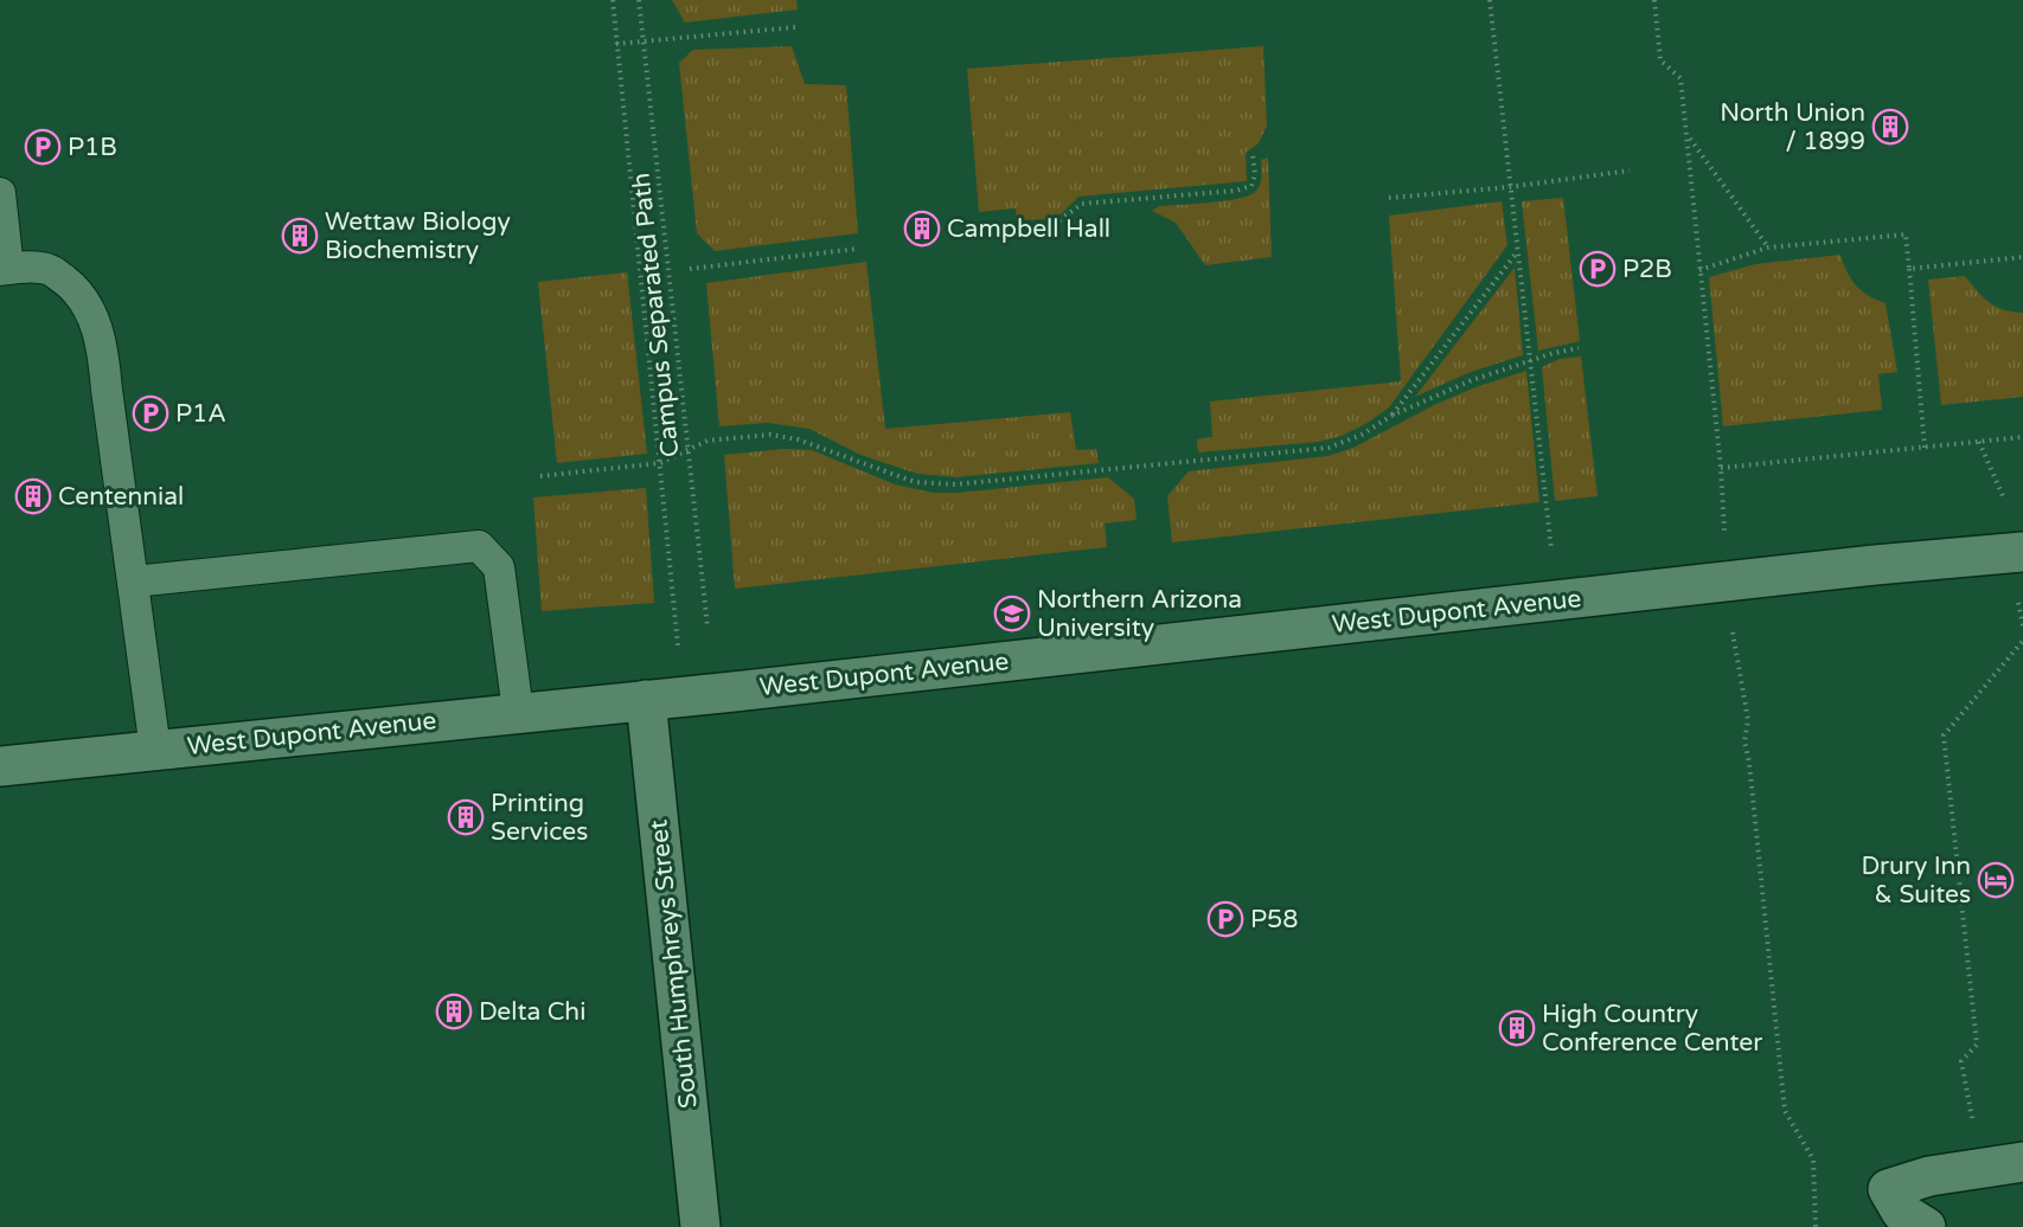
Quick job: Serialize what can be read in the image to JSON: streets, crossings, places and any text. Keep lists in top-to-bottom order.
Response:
{
  "streets": {
    "street": ["West Dupont Avenue", "South Humphreys Street"],
    "path": ["Campus Separated Path"]
  },
  "crossings": [
    ["West Dupont Avenue", "South Humphreys Street"]
  ],
  "places": {
    "building": [
      "North Union / 1899",
      "Campbell Hall",
      "Wettaw Biology Biochemistry",
      "Centennial",
      "Printing Services",
      "Delta Chi",
      "High Country Conference Center"
    ],
    "parking": [
      "P1B",
      "P2B",
      "P1A",
      "P58"
    ],
    "school or university": ["Northern Arizona University"],
    "hotel": ["Drury Inn & Suites"]
  }
}
